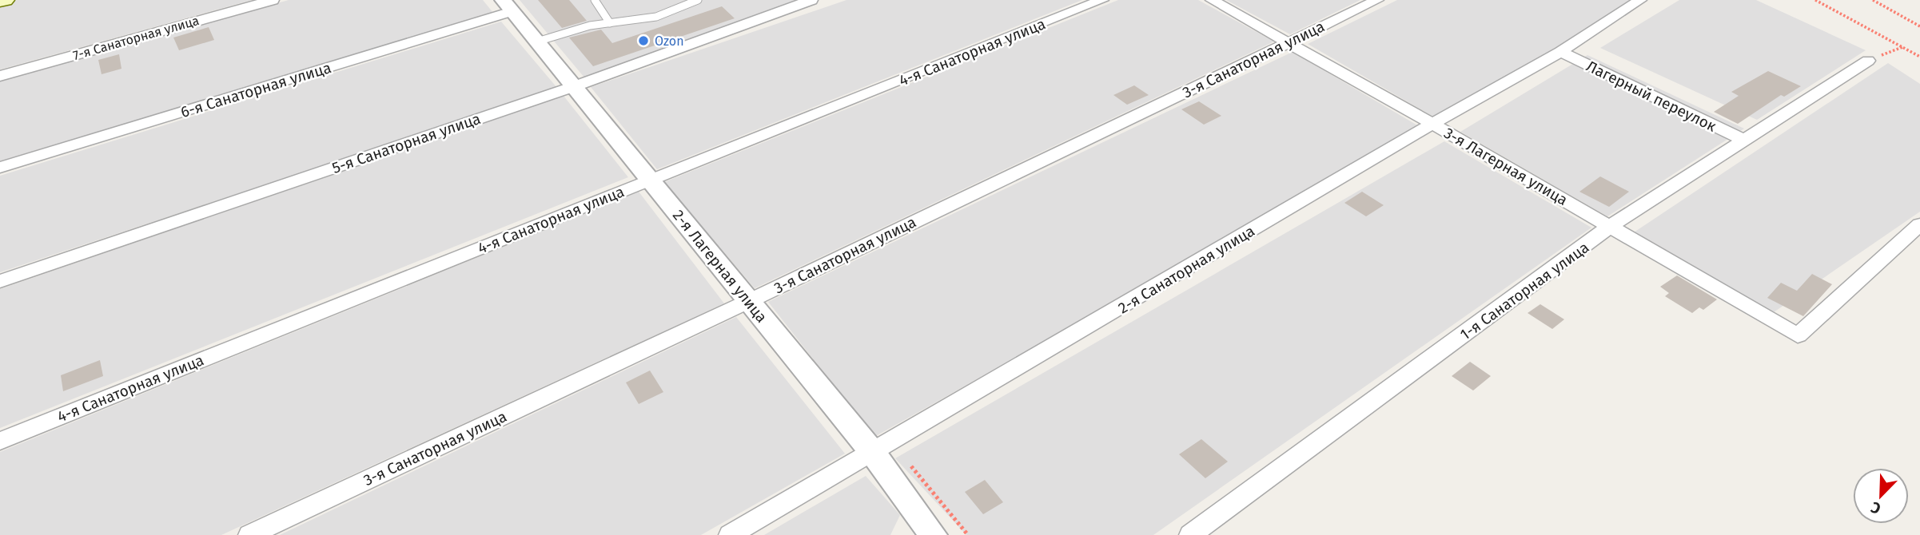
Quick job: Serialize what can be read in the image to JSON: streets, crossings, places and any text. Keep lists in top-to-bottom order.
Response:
{
  "streets": {
    "street": [
      "7-я Санаторная улица",
      "4-я Санаторная улица",
      "3-я Санаторная улица",
      "6-я Санаторная улица",
      "Лагерный переулок",
      "5-я Санаторная улица",
      "3-я Лагерная улица",
      "2-я Лагерная улица",
      "2-я Санаторная улица",
      "1-я Санаторная улица"
    ]
  },
  "crossings": [
    ["4-я Санаторная улица", "2-я Лагерная улица"],
    ["3-я Санаторная улица", "3-я Лагерная улица"],
    ["3-я Санаторная улица", "2-я Лагерная улица"],
    ["6-я Санаторная улица", "2-я Лагерная улица"],
    ["Лагерный переулок", "2-я Санаторная улица"],
    ["Лагерный переулок", "1-я Санаторная улица"],
    ["5-я Санаторная улица", "2-я Лагерная улица"],
    ["3-я Лагерная улица", "2-я Санаторная улица"],
    ["3-я Лагерная улица", "1-я Санаторная улица"],
    ["2-я Лагерная улица", "2-я Санаторная улица"]
  ],
  "places": ["Ozon"],
  "north": "bottom left"
}
